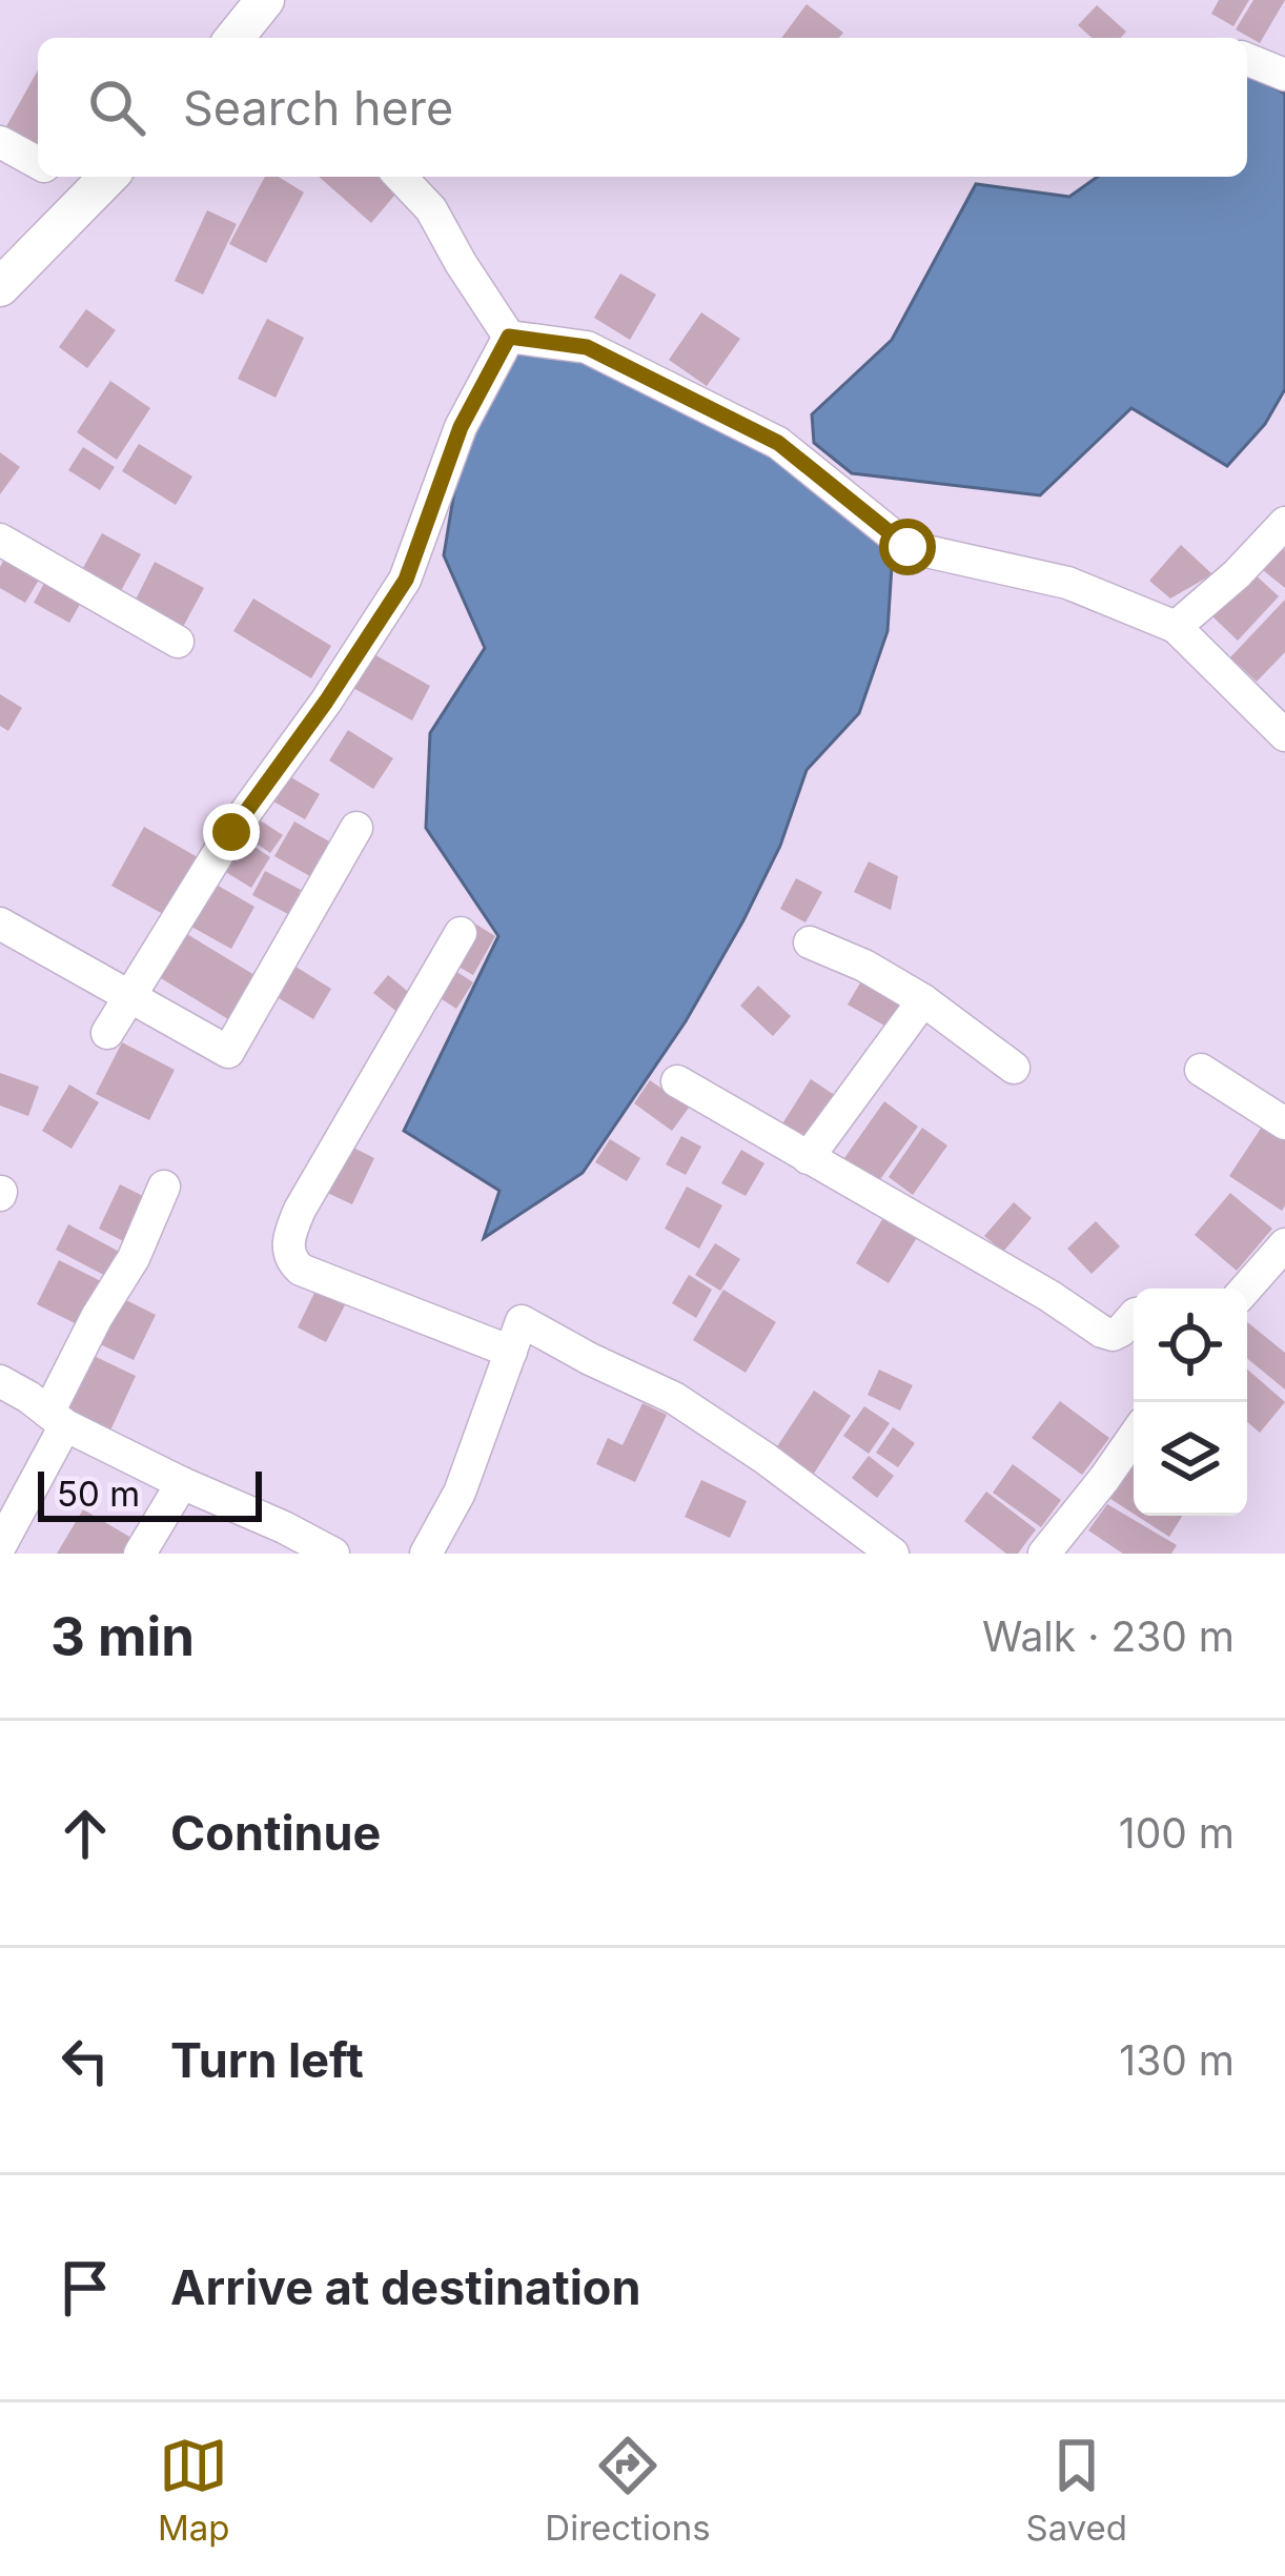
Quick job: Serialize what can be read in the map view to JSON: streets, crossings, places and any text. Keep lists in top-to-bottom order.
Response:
{
  "scale_bar": "50 m",
  "page": {
    "search": "Search here",
    "scale": "50 m",
    "heading": ["3 min", "Walk · 230 m"],
    "list": [
      ["Continue", "100 m"],
      ["Turn left", "130 m"],
      "Arrive at destination"
    ],
    "nav": ["Map", "Directions", "Saved"]
  }
}
